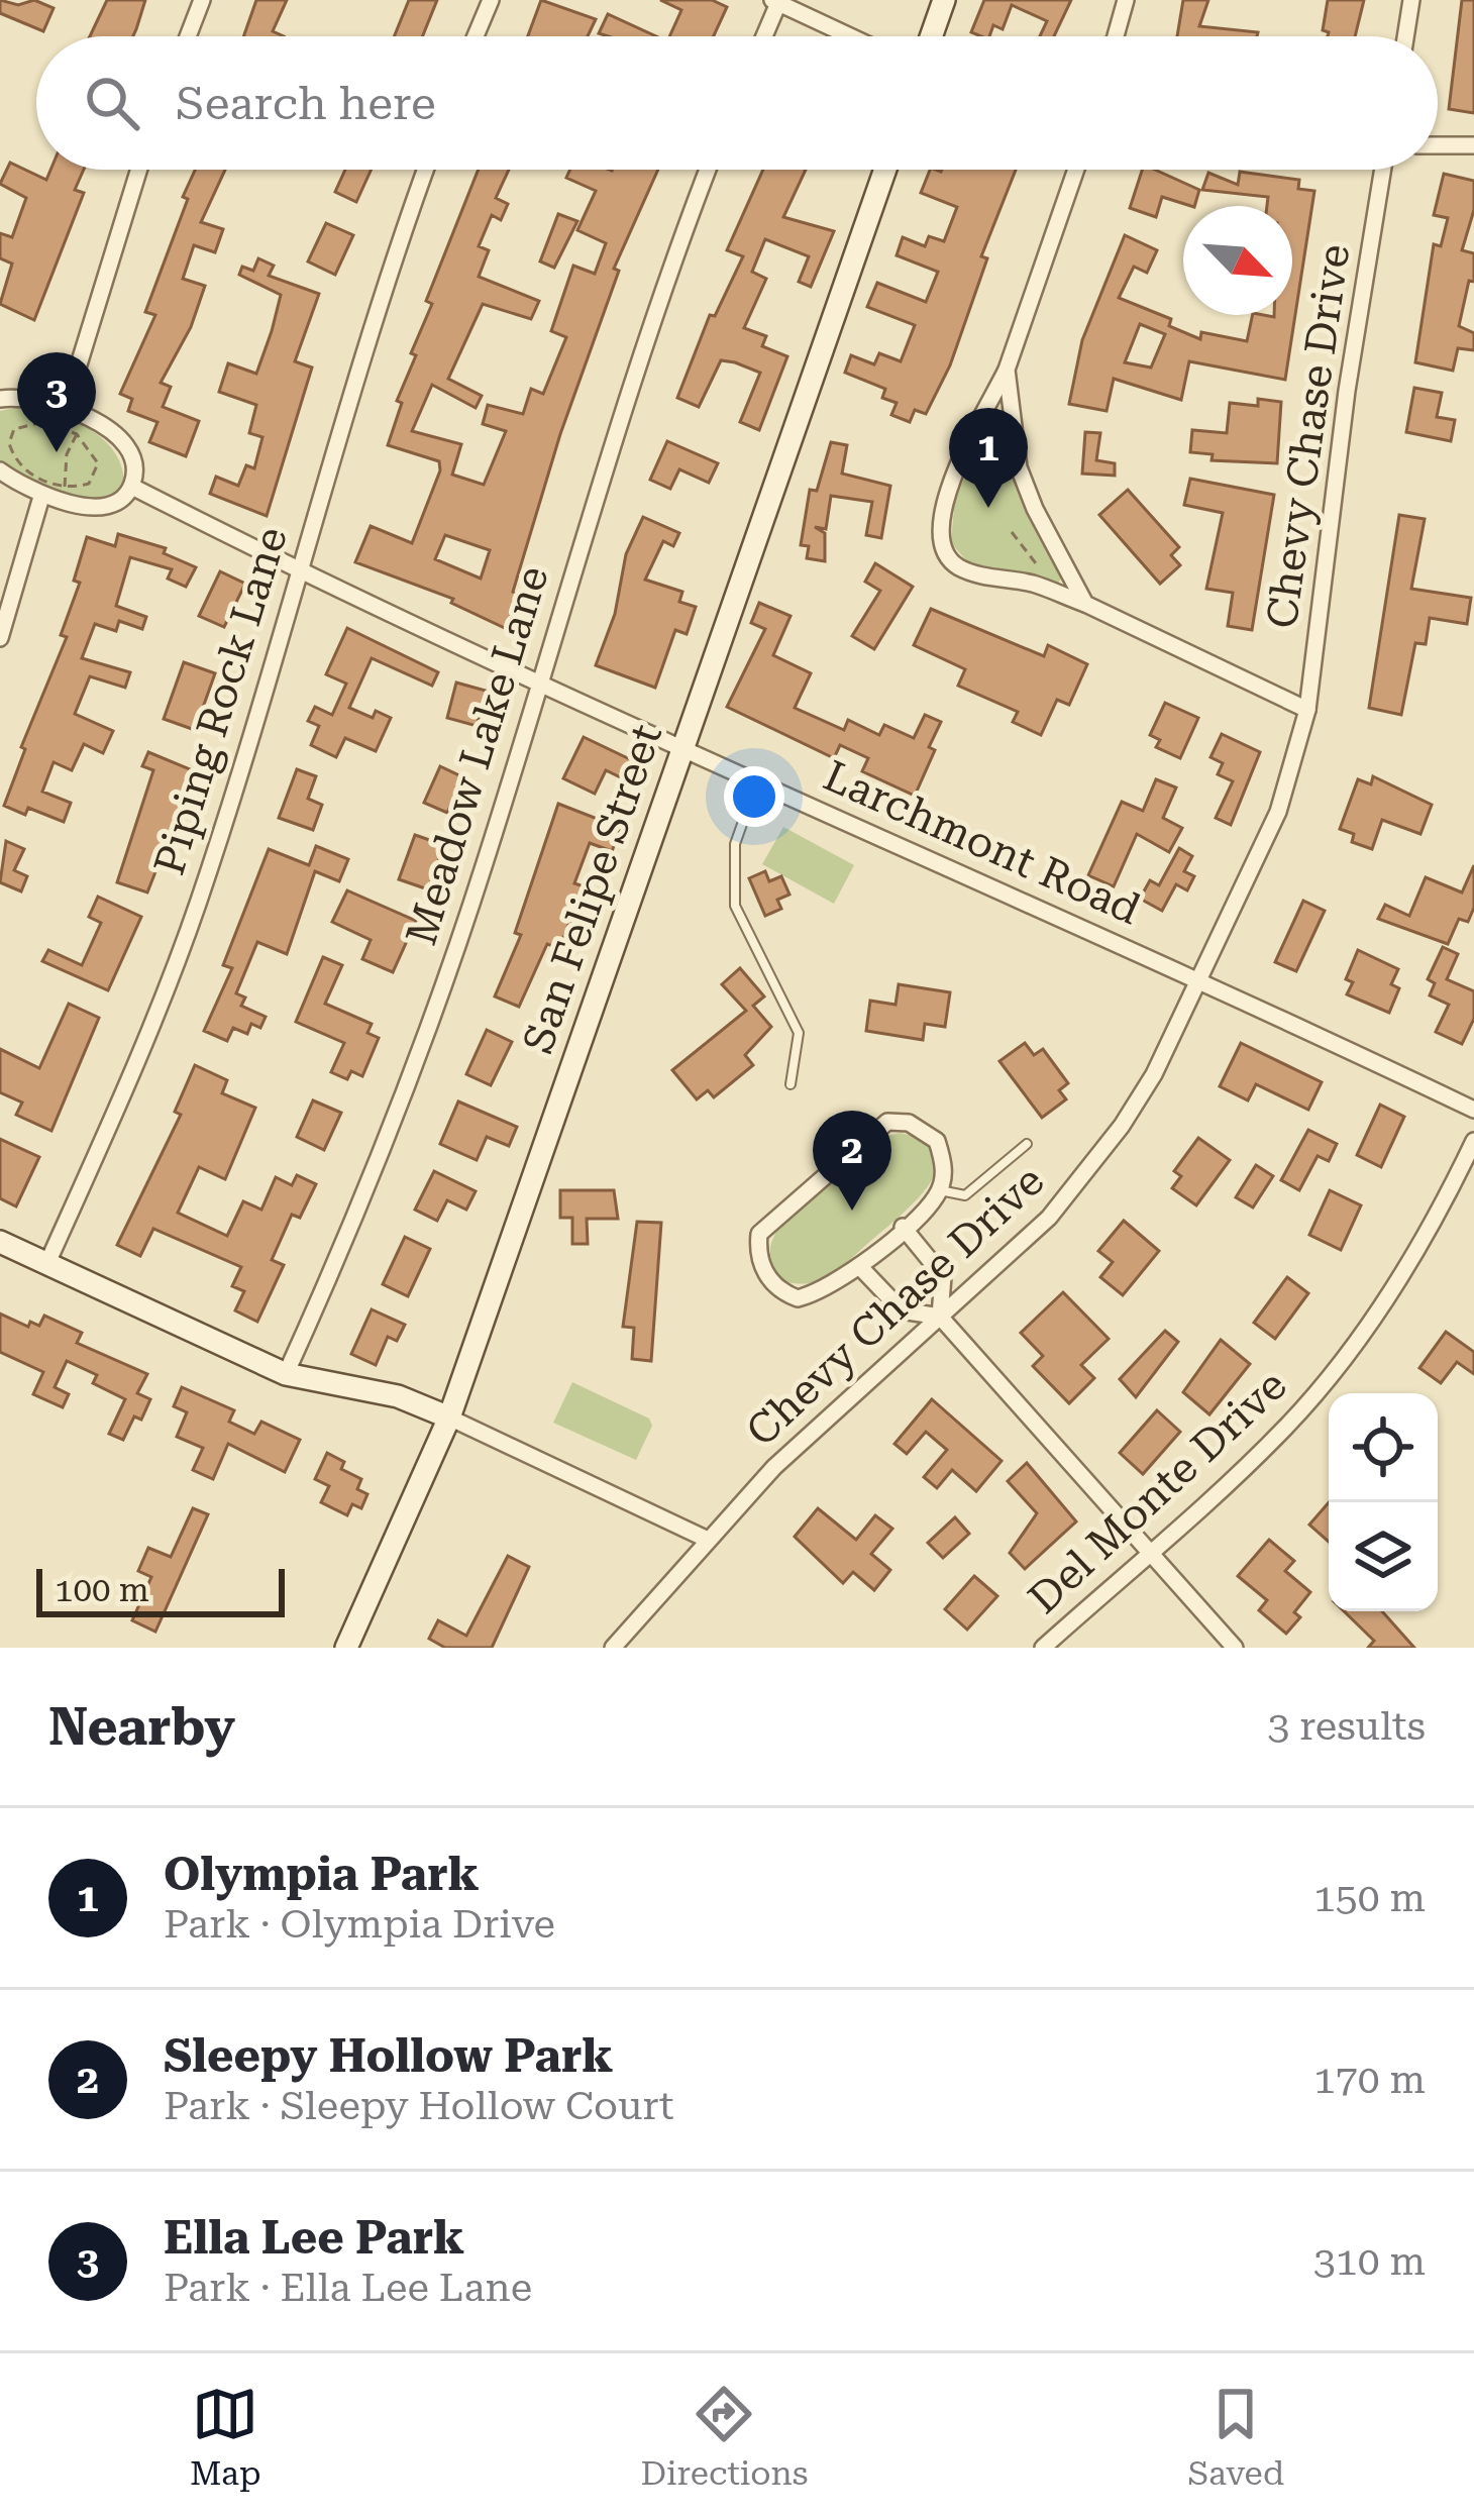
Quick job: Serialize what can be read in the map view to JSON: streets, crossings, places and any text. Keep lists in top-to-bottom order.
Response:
{
  "streets": {
    "main road": ["San Felipe Street"],
    "street": [
      "Chevy Chase Drive",
      "Piping Rock Lane",
      "Meadow Lake Lane",
      "Larchmont Road",
      "Del Monte Drive"
    ]
  },
  "crossings": [
    ["Chevy Chase Drive", "Larchmont Road"],
    ["Piping Rock Lane", "Larchmont Road"],
    ["Meadow Lake Lane", "Larchmont Road"],
    ["Larchmont Road", "San Felipe Street"]
  ],
  "scale_bar": "100 m",
  "north": "bottom right",
  "page": {
    "search": "Search here",
    "pins": ["3", "1", "2"],
    "scale": "100 m",
    "heading": ["Nearby", "3 results"],
    "list": [
      {
        "mark": "1",
        "name": "Olympia Park",
        "note": "Park · Olympia Drive",
        "value": "150 m"
      },
      {
        "mark": "2",
        "name": "Sleepy Hollow Park",
        "note": "Park · Sleepy Hollow Court",
        "value": "170 m"
      },
      {
        "mark": "3",
        "name": "Ella Lee Park",
        "note": "Park · Ella Lee Lane",
        "value": "310 m"
      }
    ],
    "nav": ["Map", "Directions", "Saved"]
  }
}
